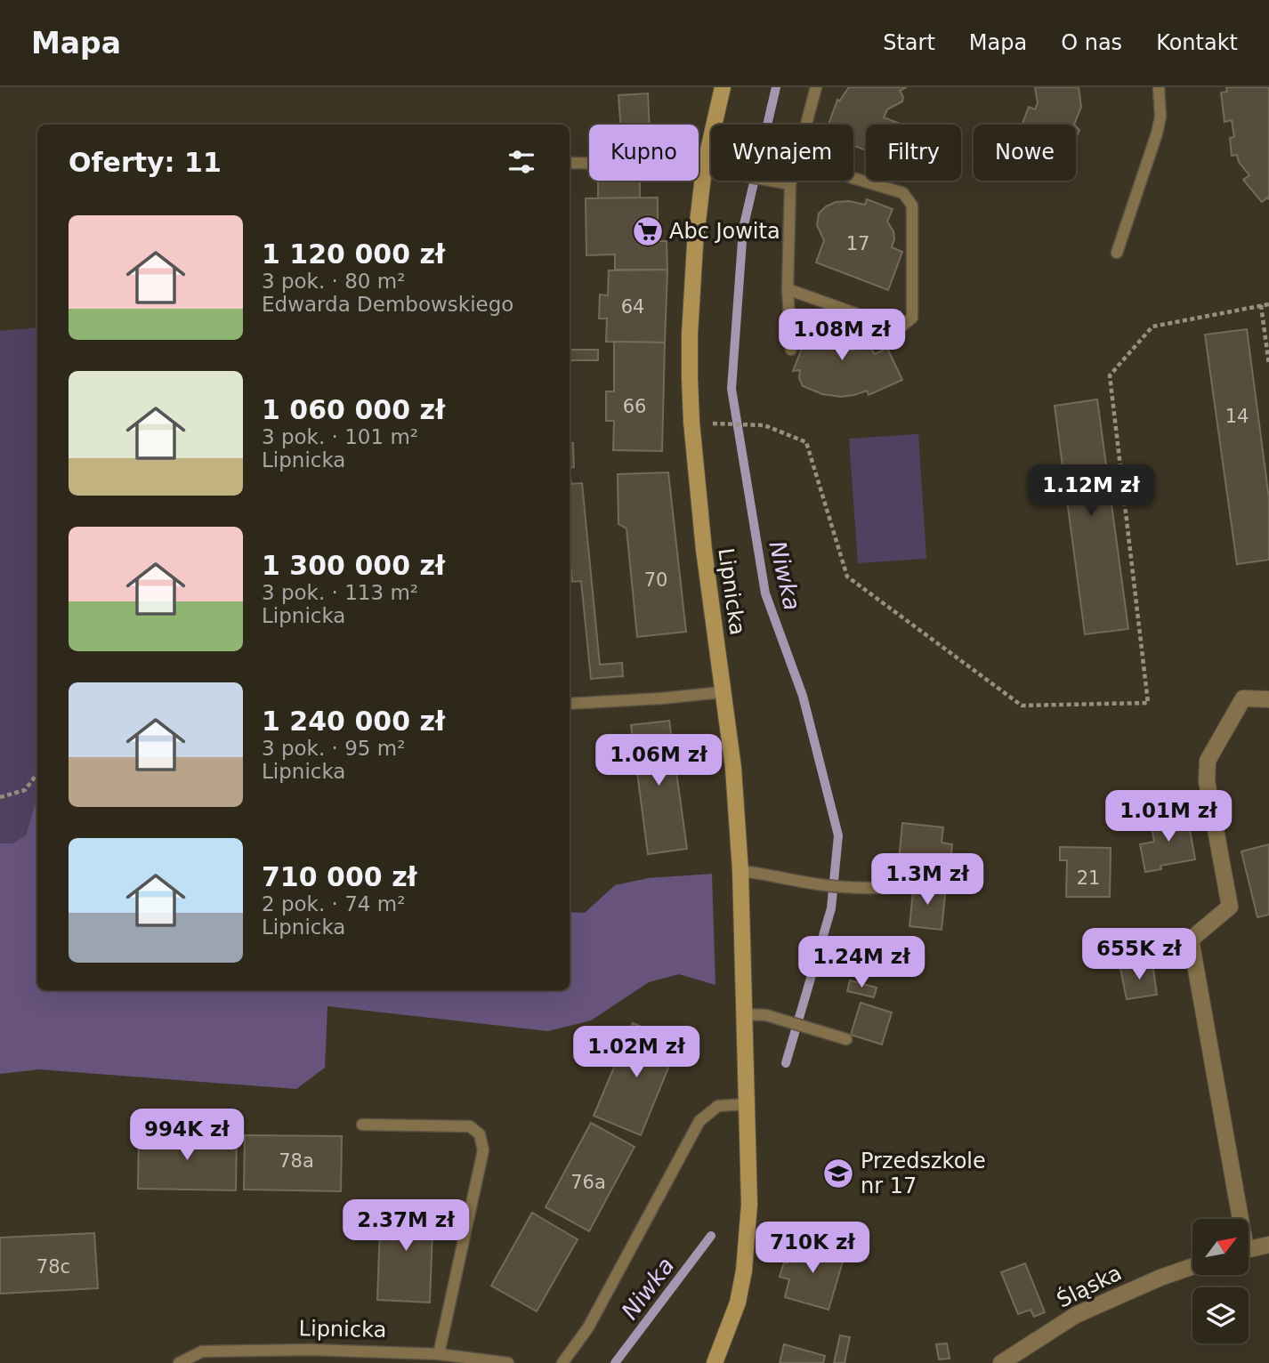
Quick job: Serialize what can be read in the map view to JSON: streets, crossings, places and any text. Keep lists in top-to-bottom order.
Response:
{
  "streets": {
    "street": ["Lipnicka", "Śląska"]
  },
  "water": ["Niwka"],
  "places": {
    "supermarket": ["Abc Jowita"],
    "school or university": ["Przedszkole nr 17"]
  },
  "house_numbers": [
    "17",
    "64",
    "66",
    "14",
    "70",
    "21",
    "78a",
    "76a",
    "78c"
  ],
  "north": "top right",
  "page": {
    "header": "Mapa",
    "nav": [
      "Start",
      "Mapa",
      "O nas",
      "Kontakt"
    ],
    "chip": [
      "Kupno",
      "Wynajem",
      "Filtry",
      "Nowe"
    ],
    "heading": "Oferty: 11",
    "list": [
      {
        "name": "1 120 000 zł",
        "note": "3 pok. · 80 m² · Edwarda Dembowskiego"
      },
      {
        "name": "1 060 000 zł",
        "note": "3 pok. · 101 m² · Lipnicka"
      },
      {
        "name": "1 300 000 zł",
        "note": "3 pok. · 113 m² · Lipnicka"
      },
      {
        "name": "1 240 000 zł",
        "note": "3 pok. · 95 m² · Lipnicka"
      },
      {
        "name": "710 000 zł",
        "note": "2 pok. · 74 m² · Lipnicka"
      }
    ],
    "price": [
      "1.08M zł",
      "1.12M zł",
      "1.06M zł",
      "1.01M zł",
      "1.3M zł",
      "655K zł",
      "1.24M zł",
      "1.02M zł",
      "994K zł",
      "2.37M zł",
      "710K zł"
    ]
  }
}
